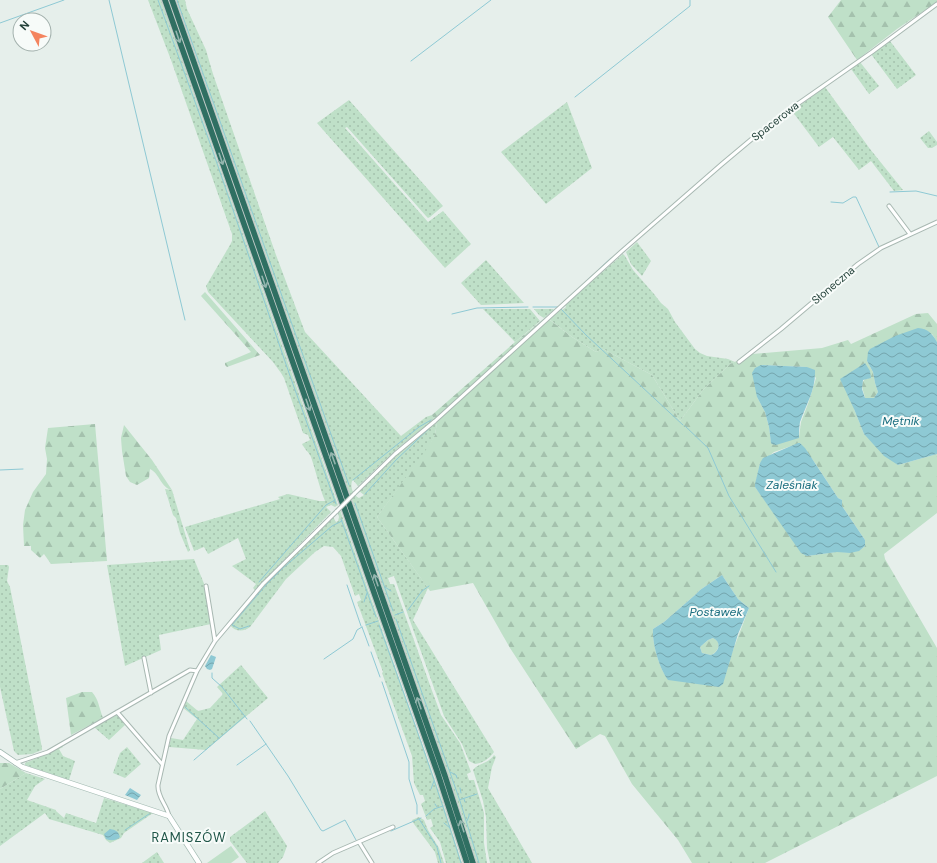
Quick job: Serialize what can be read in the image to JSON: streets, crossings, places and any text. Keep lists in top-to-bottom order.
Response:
{
  "streets": {
    "street": ["Spacerowa", "Słoneczna"]
  },
  "districts": ["RAMISZÓW"],
  "water": ["Mętnik", "Zaleśniak", "Postawek"],
  "north": "top left"
}
